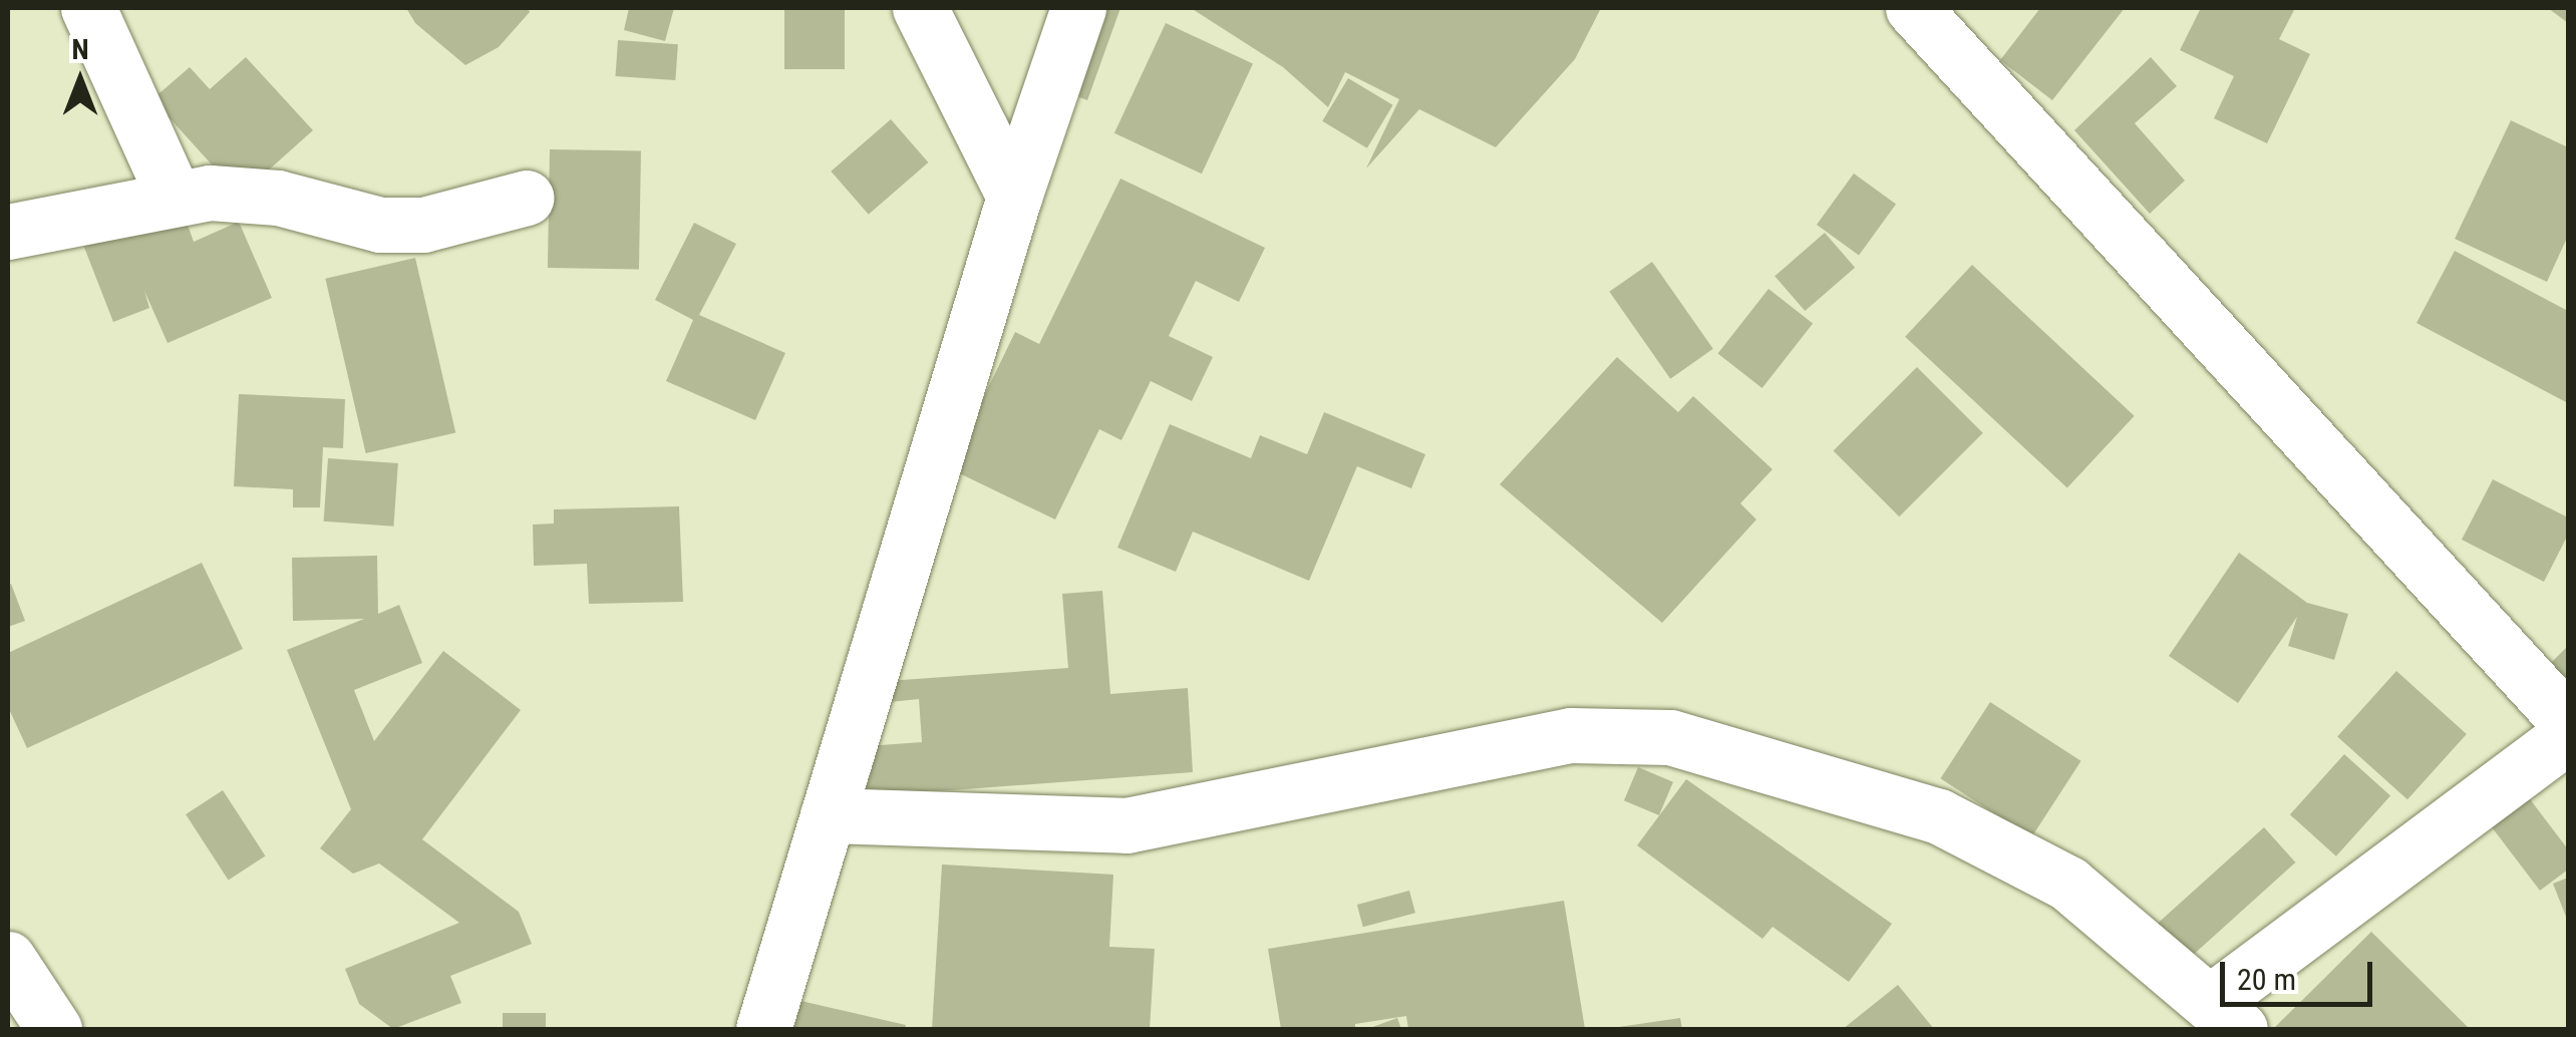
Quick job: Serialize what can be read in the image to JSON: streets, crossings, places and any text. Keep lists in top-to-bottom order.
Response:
{
  "scale_bar": "20 m",
  "north": "top"
}
